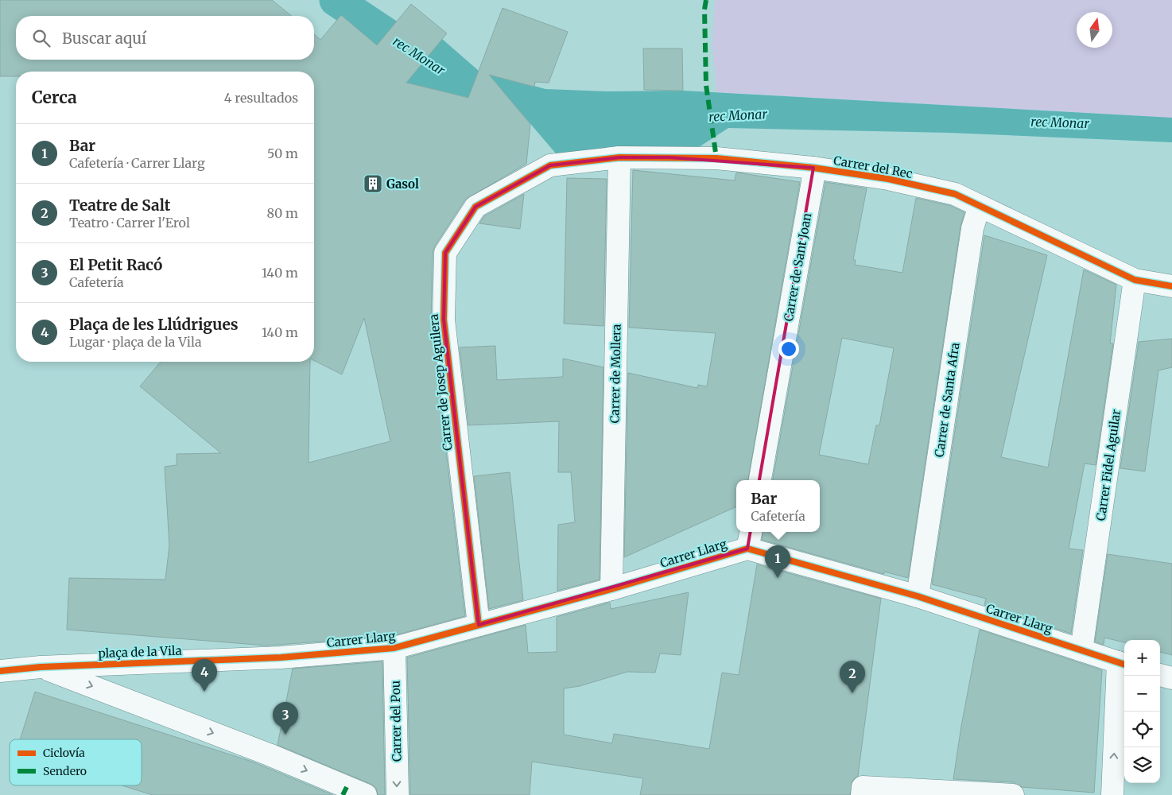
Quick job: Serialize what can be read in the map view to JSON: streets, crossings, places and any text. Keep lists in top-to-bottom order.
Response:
{
  "streets": {
    "street": [
      "Carrer del Rec",
      "Carrer de Sant Joan",
      "Carrer de Mollera",
      "Carrer de Josep Aguilera",
      "Carrer de Santa Afra",
      "Carrer Fidel Aguilar",
      "Carrer Llarg",
      "plaça de la Vila",
      "Carrer del Pou"
    ]
  },
  "crossings": [
    ["Carrer del Rec", "Carrer de Sant Joan"],
    ["Carrer del Rec", "Carrer de Mollera"],
    ["Carrer del Rec", "Carrer de Josep Aguilera"],
    ["Carrer del Rec", "Carrer de Santa Afra"],
    ["Carrer del Rec", "Carrer Fidel Aguilar"],
    ["Carrer de Mollera", "Carrer Llarg"],
    ["Carrer de Josep Aguilera", "Carrer Llarg"],
    ["Carrer de Santa Afra", "Carrer Llarg"],
    ["Carrer Fidel Aguilar", "Carrer Llarg"],
    ["Carrer Llarg", "plaça de la Vila"],
    ["Carrer Llarg", "Carrer del Pou"]
  ],
  "one_way": ["Carrer del Pou"],
  "water": ["rec Monar"],
  "places": {
    "building": ["Gasol"]
  },
  "legend": ["Ciclovía", "Sendero"],
  "north": "top",
  "page": {
    "search": "Buscar aquí",
    "heading": ["Cerca", "4 resultados"],
    "list": [
      {
        "mark": "1",
        "name": "Bar",
        "note": "Cafetería · Carrer Llarg",
        "value": "50 m"
      },
      {
        "mark": "2",
        "name": "Teatre de Salt",
        "note": "Teatro · Carrer l'Erol",
        "value": "80 m"
      },
      {
        "mark": "3",
        "name": "El Petit Racó",
        "note": "Cafetería",
        "value": "140 m"
      },
      {
        "mark": "4",
        "name": "Plaça de les Llúdrigues",
        "note": "Lugar · plaça de la Vila",
        "value": "140 m"
      }
    ],
    "popup": ["Bar", "Cafetería"],
    "pins": [
      "1",
      "4",
      "2",
      "3"
    ],
    "map_buttons": ["+", "−"]
  }
}
